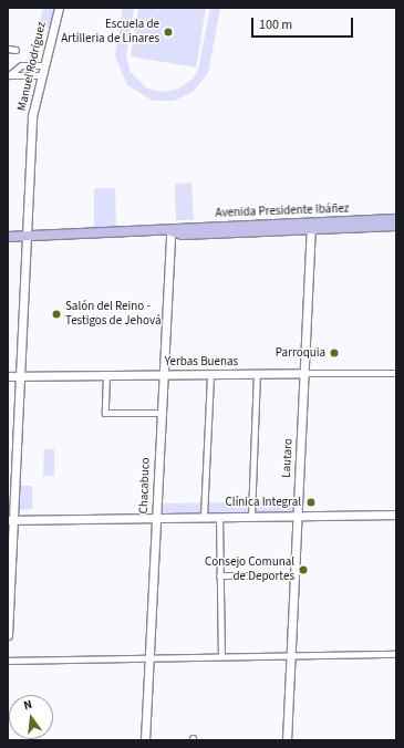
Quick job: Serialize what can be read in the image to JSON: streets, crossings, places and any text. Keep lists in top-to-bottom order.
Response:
{
  "streets": {
    "main road": ["Avenida Presidente Ibáñez"],
    "street": [
      "Manuel Rodríguez",
      "Yerbas Buenas",
      "Lautaro",
      "Chacabuco"
    ]
  },
  "crossings": [
    ["Manuel Rodríguez", "Avenida Presidente Ibáñez"],
    ["Manuel Rodríguez", "Yerbas Buenas"],
    ["Avenida Presidente Ibáñez", "Lautaro"],
    ["Avenida Presidente Ibáñez", "Chacabuco"],
    ["Yerbas Buenas", "Lautaro"],
    ["Yerbas Buenas", "Chacabuco"]
  ],
  "places": [
    "Escuela de Artilleria de Linares",
    "Salón del Reino - Testigos de Jehová",
    "Parroquia",
    "Clínica Integral",
    "Consejo Comunal de Deportes"
  ],
  "scale_bar": "100 m",
  "north": "top"
}
